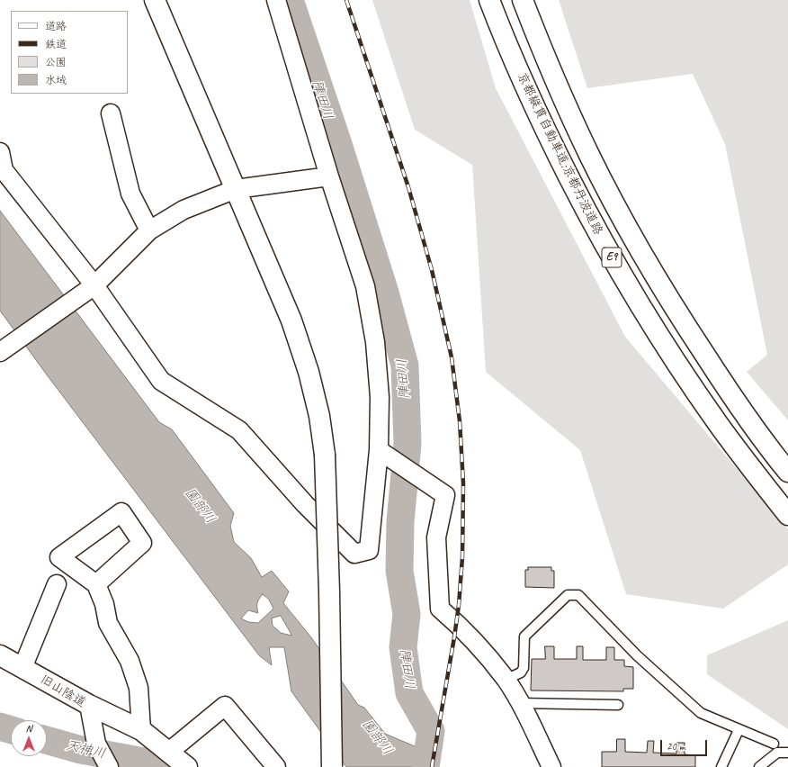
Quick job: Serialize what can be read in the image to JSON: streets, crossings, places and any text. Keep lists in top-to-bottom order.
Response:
{
  "streets": {
    "main road": ["京都縦貫自動車道;京都丹波道路", "E9", "旧山陰道"]
  },
  "water": ["陣田川", "園部川", "天神川"],
  "legend": [
    "道路",
    "鉄道",
    "公園",
    "水域"
  ],
  "scale_bar": "20 m",
  "north": "top"
}
